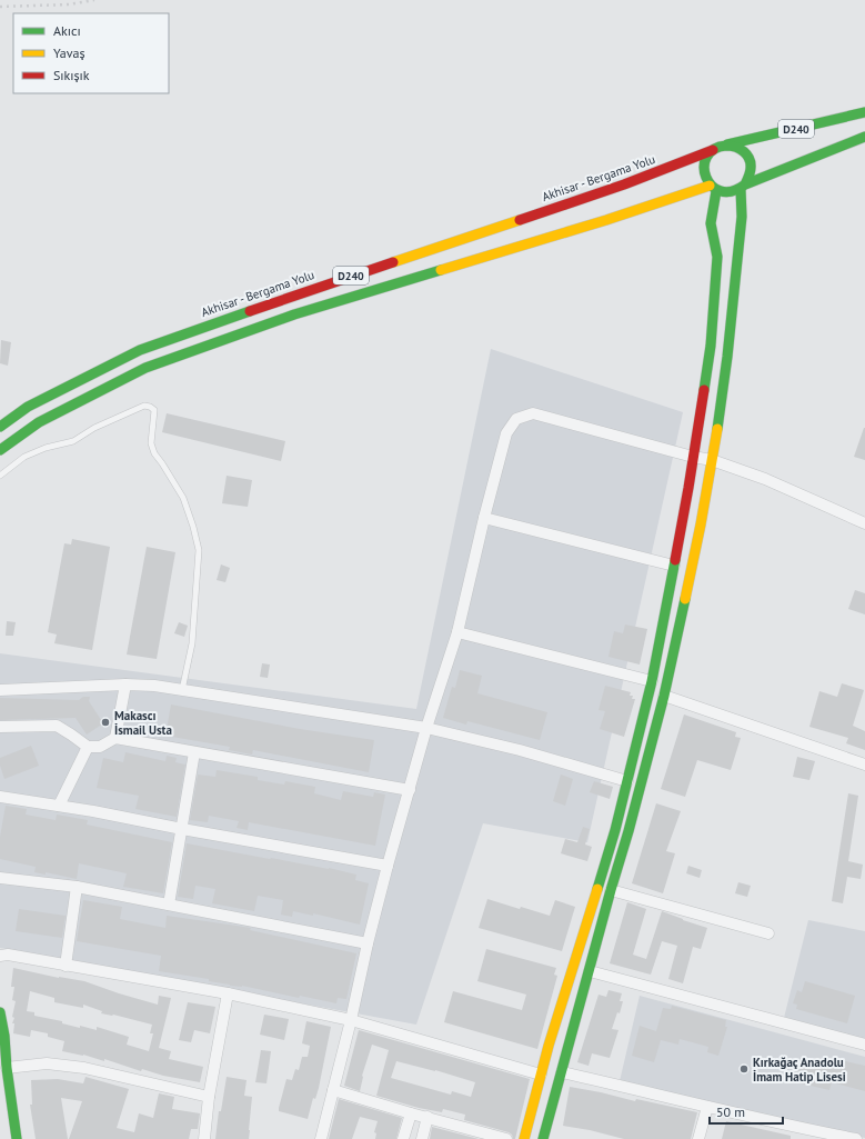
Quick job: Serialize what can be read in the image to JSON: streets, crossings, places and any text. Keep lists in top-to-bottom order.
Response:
{
  "streets": {
    "main road": ["D240", "Akhisar - Bergama Yolu"]
  },
  "crossings": [
    ["D240", "Akhisar - Bergama Yolu"]
  ],
  "places": ["Makascı İsmail Usta", "Kırkağaç Anadolu İmam Hatip Lisesi"],
  "legend": ["Akıcı", "Yavaş", "Sıkışık"],
  "scale_bar": "50 m"
}
